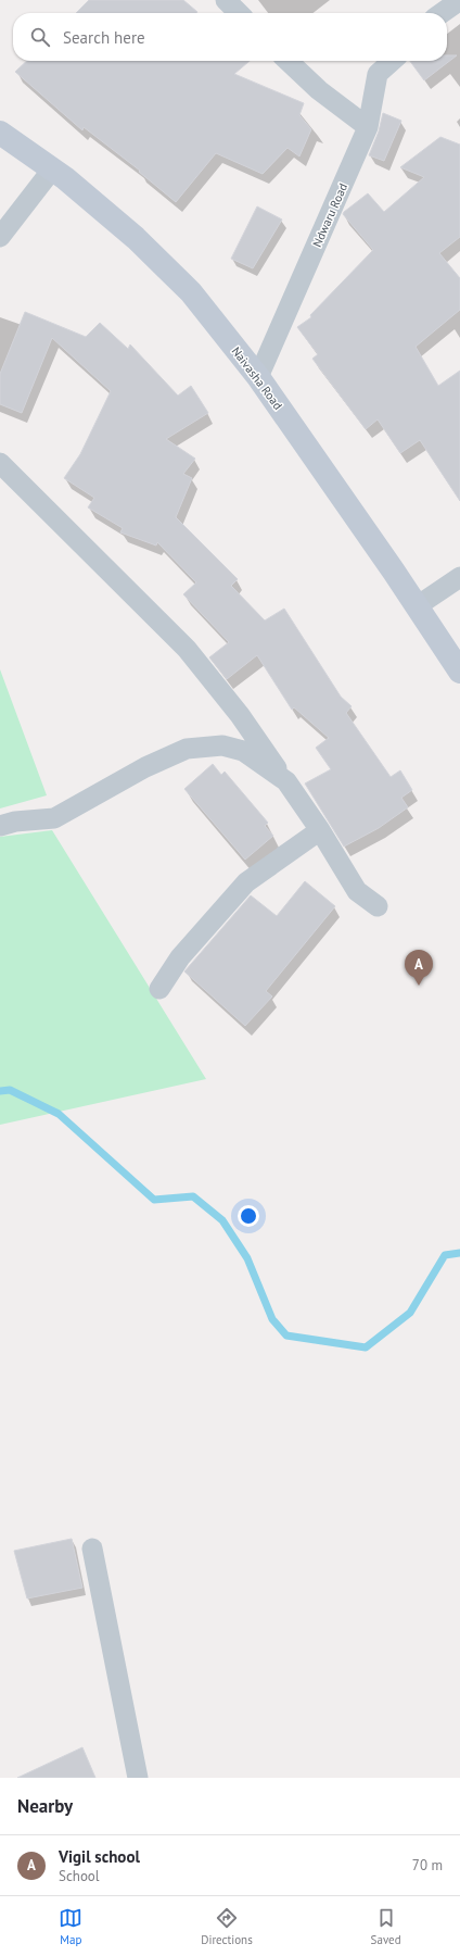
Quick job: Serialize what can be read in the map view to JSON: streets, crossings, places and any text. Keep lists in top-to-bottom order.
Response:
{
  "streets": {
    "main road": ["Naivasha Road"],
    "street": ["Ndwaru Road"]
  },
  "crossings": [
    ["Ndwaru Road", "Naivasha Road"]
  ],
  "page": {
    "search": "Search here",
    "pins": "A",
    "heading": "Nearby",
    "list": [
      {
        "mark": "A",
        "name": "Vigil school",
        "note": "School",
        "value": "70 m"
      }
    ],
    "nav": ["Map", "Directions", "Saved"]
  }
}
